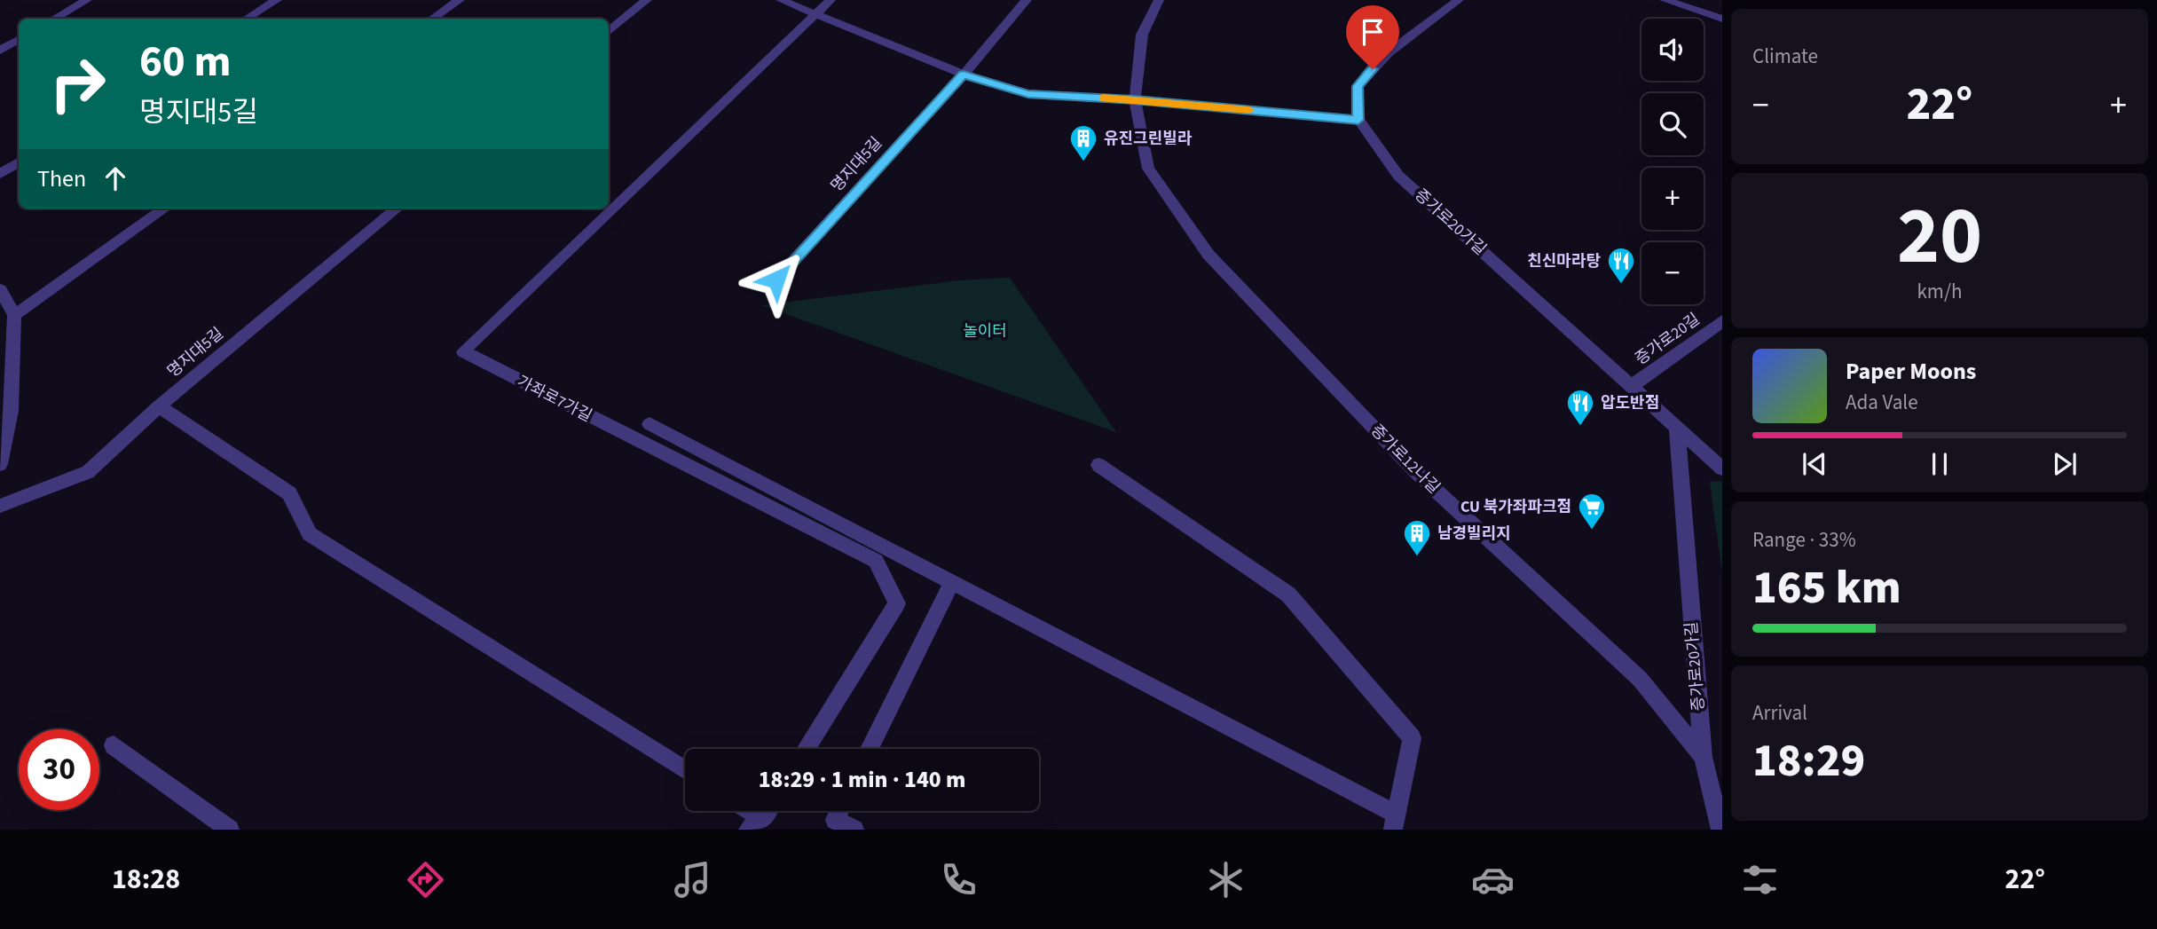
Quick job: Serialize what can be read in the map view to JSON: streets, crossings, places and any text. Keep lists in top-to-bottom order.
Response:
{
  "streets": {
    "street": [
      "명지대5길",
      "증가로20가길",
      "증가로20길",
      "가좌로7가길",
      "증가로12나길"
    ]
  },
  "crossings": [
    ["증가로20가길", "증가로20길"],
    ["증가로20가길", "증가로12나길"]
  ],
  "parks": ["놀이터"],
  "places": {
    "building": ["유진그린빌라", "남경빌리지"],
    "restaurant": ["친신마라탕", "압도반점"],
    "supermarket": ["CU 북가좌파크점"]
  },
  "page": {
    "tile": [
      "Climate",
      ["20", "km/h"],
      ["Range · 33%", "165 km"],
      ["Arrival", "18:29"]
    ],
    "map_buttons": ["+", "−"],
    "turn": ["60 m", "명지대5길"],
    "heat": ["−", "22°", "+"],
    "then": "Then",
    "song": ["Paper Moons", "Ada Vale"],
    "limit": "30",
    "trip": "18:29 · 1 min · 140 m",
    "tabs": ["18:28", "22°"]
  }
}
